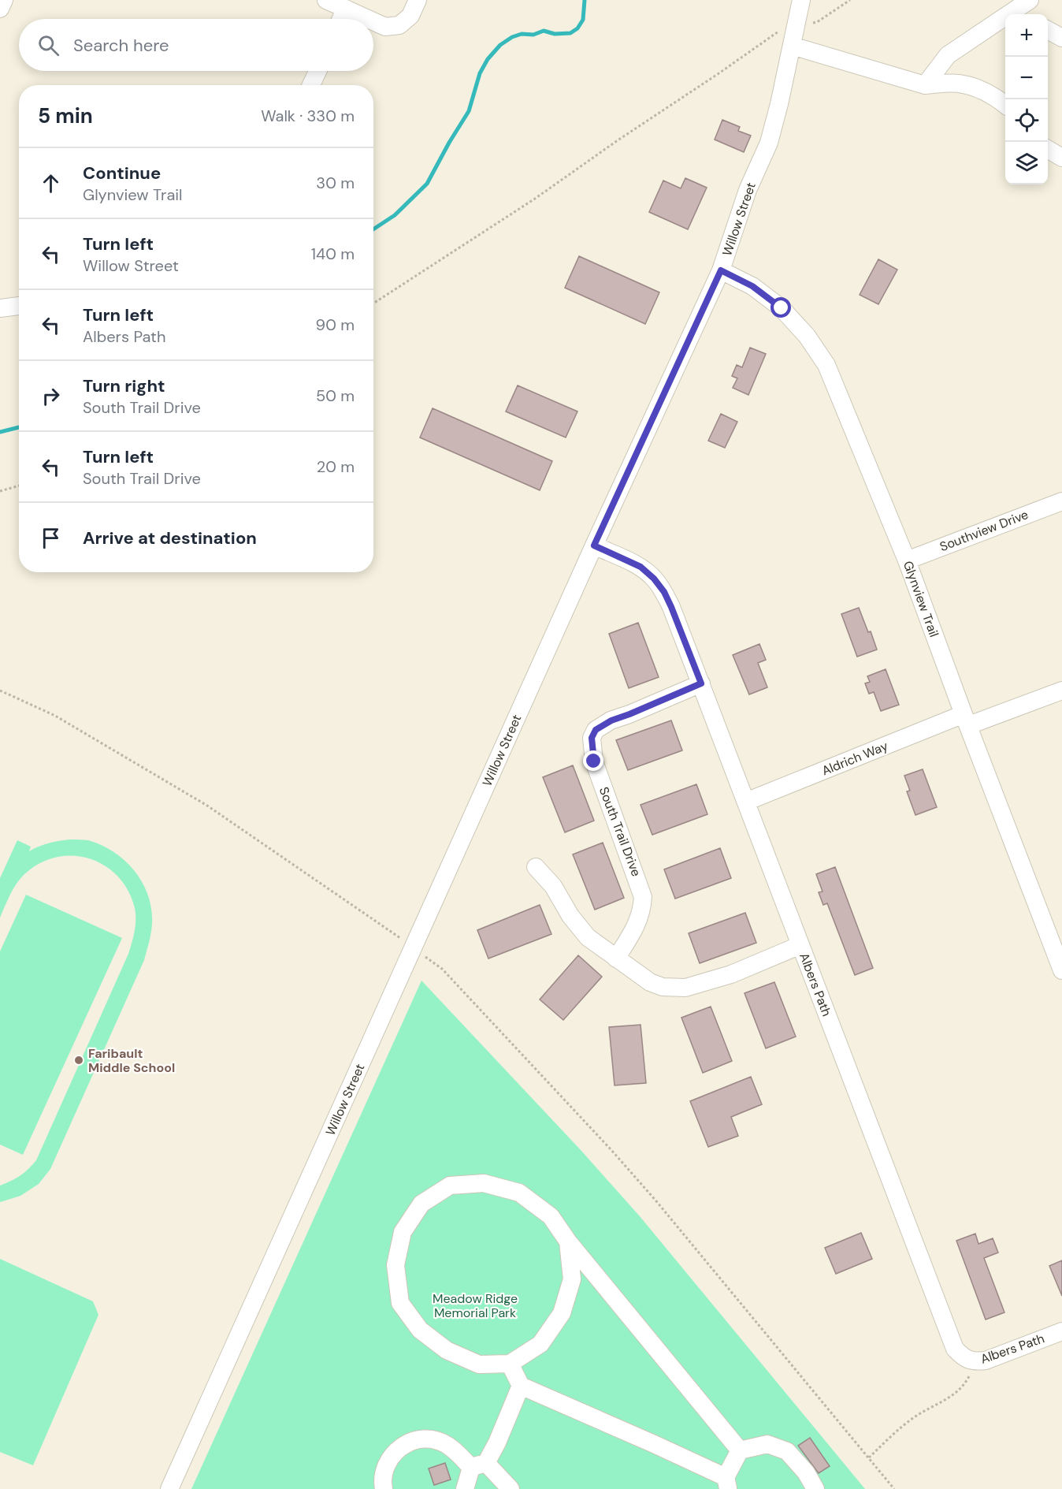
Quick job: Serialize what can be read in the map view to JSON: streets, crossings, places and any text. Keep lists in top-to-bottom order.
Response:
{
  "streets": {
    "street": [
      "Willow Street",
      "Southview Drive",
      "Glynview Trail",
      "Aldrich Way",
      "South Trail Drive",
      "Albers Path"
    ]
  },
  "crossings": [
    ["Willow Street", "Glynview Trail"],
    ["Willow Street", "Albers Path"],
    ["Southview Drive", "Glynview Trail"],
    ["Glynview Trail", "Aldrich Way"],
    ["Aldrich Way", "Albers Path"],
    ["South Trail Drive", "Albers Path"]
  ],
  "parks": ["Meadow Ridge Memorial Park"],
  "places": ["Faribault Middle School"],
  "page": {
    "map_buttons": ["+", "−"],
    "search": "Search here",
    "heading": ["5 min", "Walk · 330 m"],
    "list": [
      ["Continue", "Glynview Trail", "30 m"],
      ["Turn left", "Willow Street", "140 m"],
      ["Turn left", "Albers Path", "90 m"],
      ["Turn right", "South Trail Drive", "50 m"],
      ["Turn left", "South Trail Drive", "20 m"],
      "Arrive at destination"
    ]
  }
}
